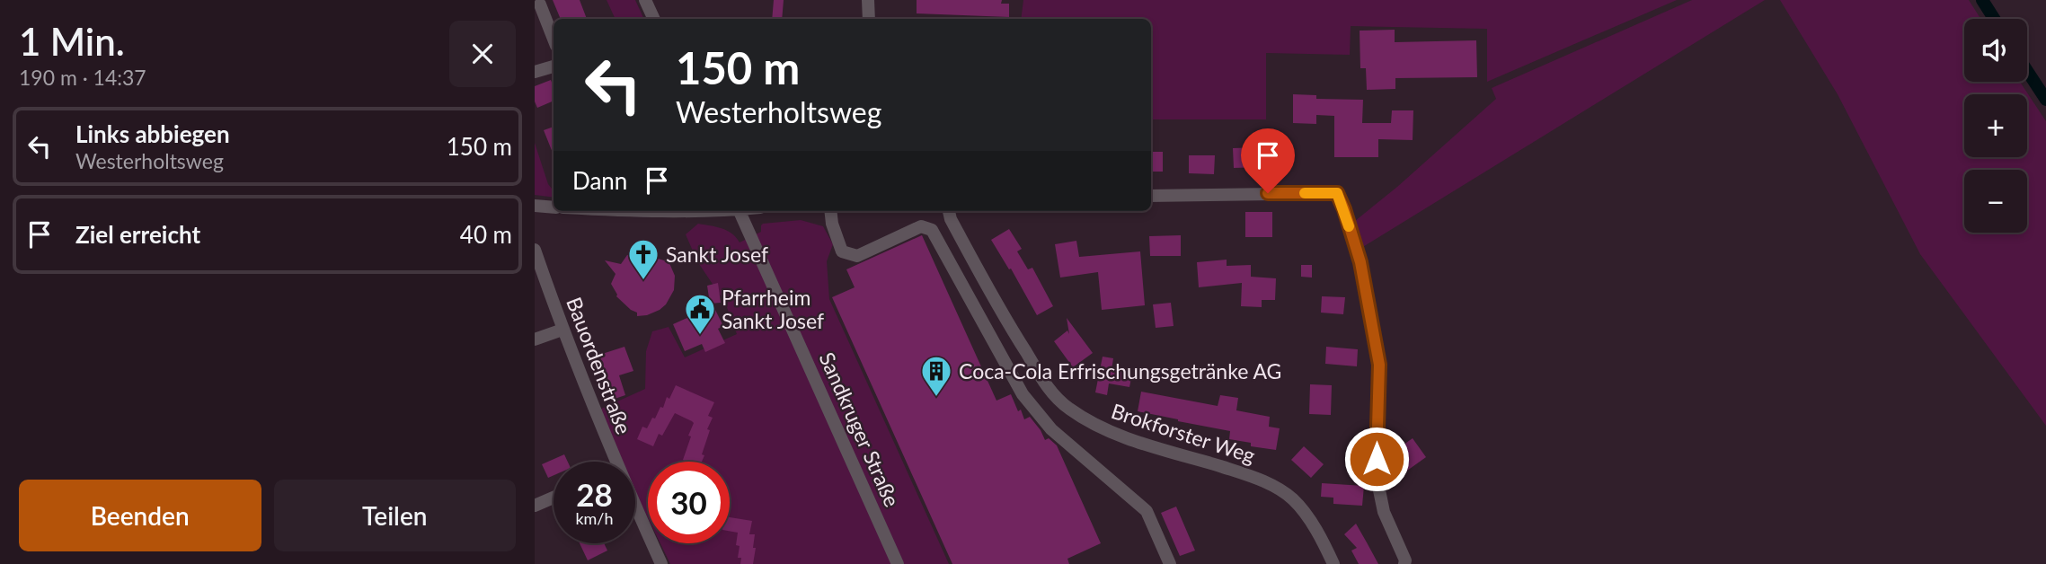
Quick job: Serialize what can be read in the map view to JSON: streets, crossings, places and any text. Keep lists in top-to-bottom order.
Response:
{
  "streets": {
    "street": ["Bauordenstraße", "Sandkruger Straße", "Brokforster Weg"]
  },
  "places": {
    "church": ["Sankt Josef"],
    "public building": ["Pfarrheim Sankt Josef"],
    "building": ["Coca-Cola Erfrischungsgetränke AG"]
  },
  "page": {
    "heading": ["1 Min.", "190 m · 14:37"],
    "map_buttons": ["+", "−"],
    "turn": ["150 m", "Westerholtsweg"],
    "list": [
      {
        "name": "Links abbiegen",
        "note": "Westerholtsweg",
        "value": "150 m"
      },
      {
        "name": "Ziel erreicht",
        "value": "40 m"
      }
    ],
    "then": "Dann",
    "speed": "28 km/h",
    "limit": "30",
    "buttons": ["Beenden", "Teilen"]
  }
}
